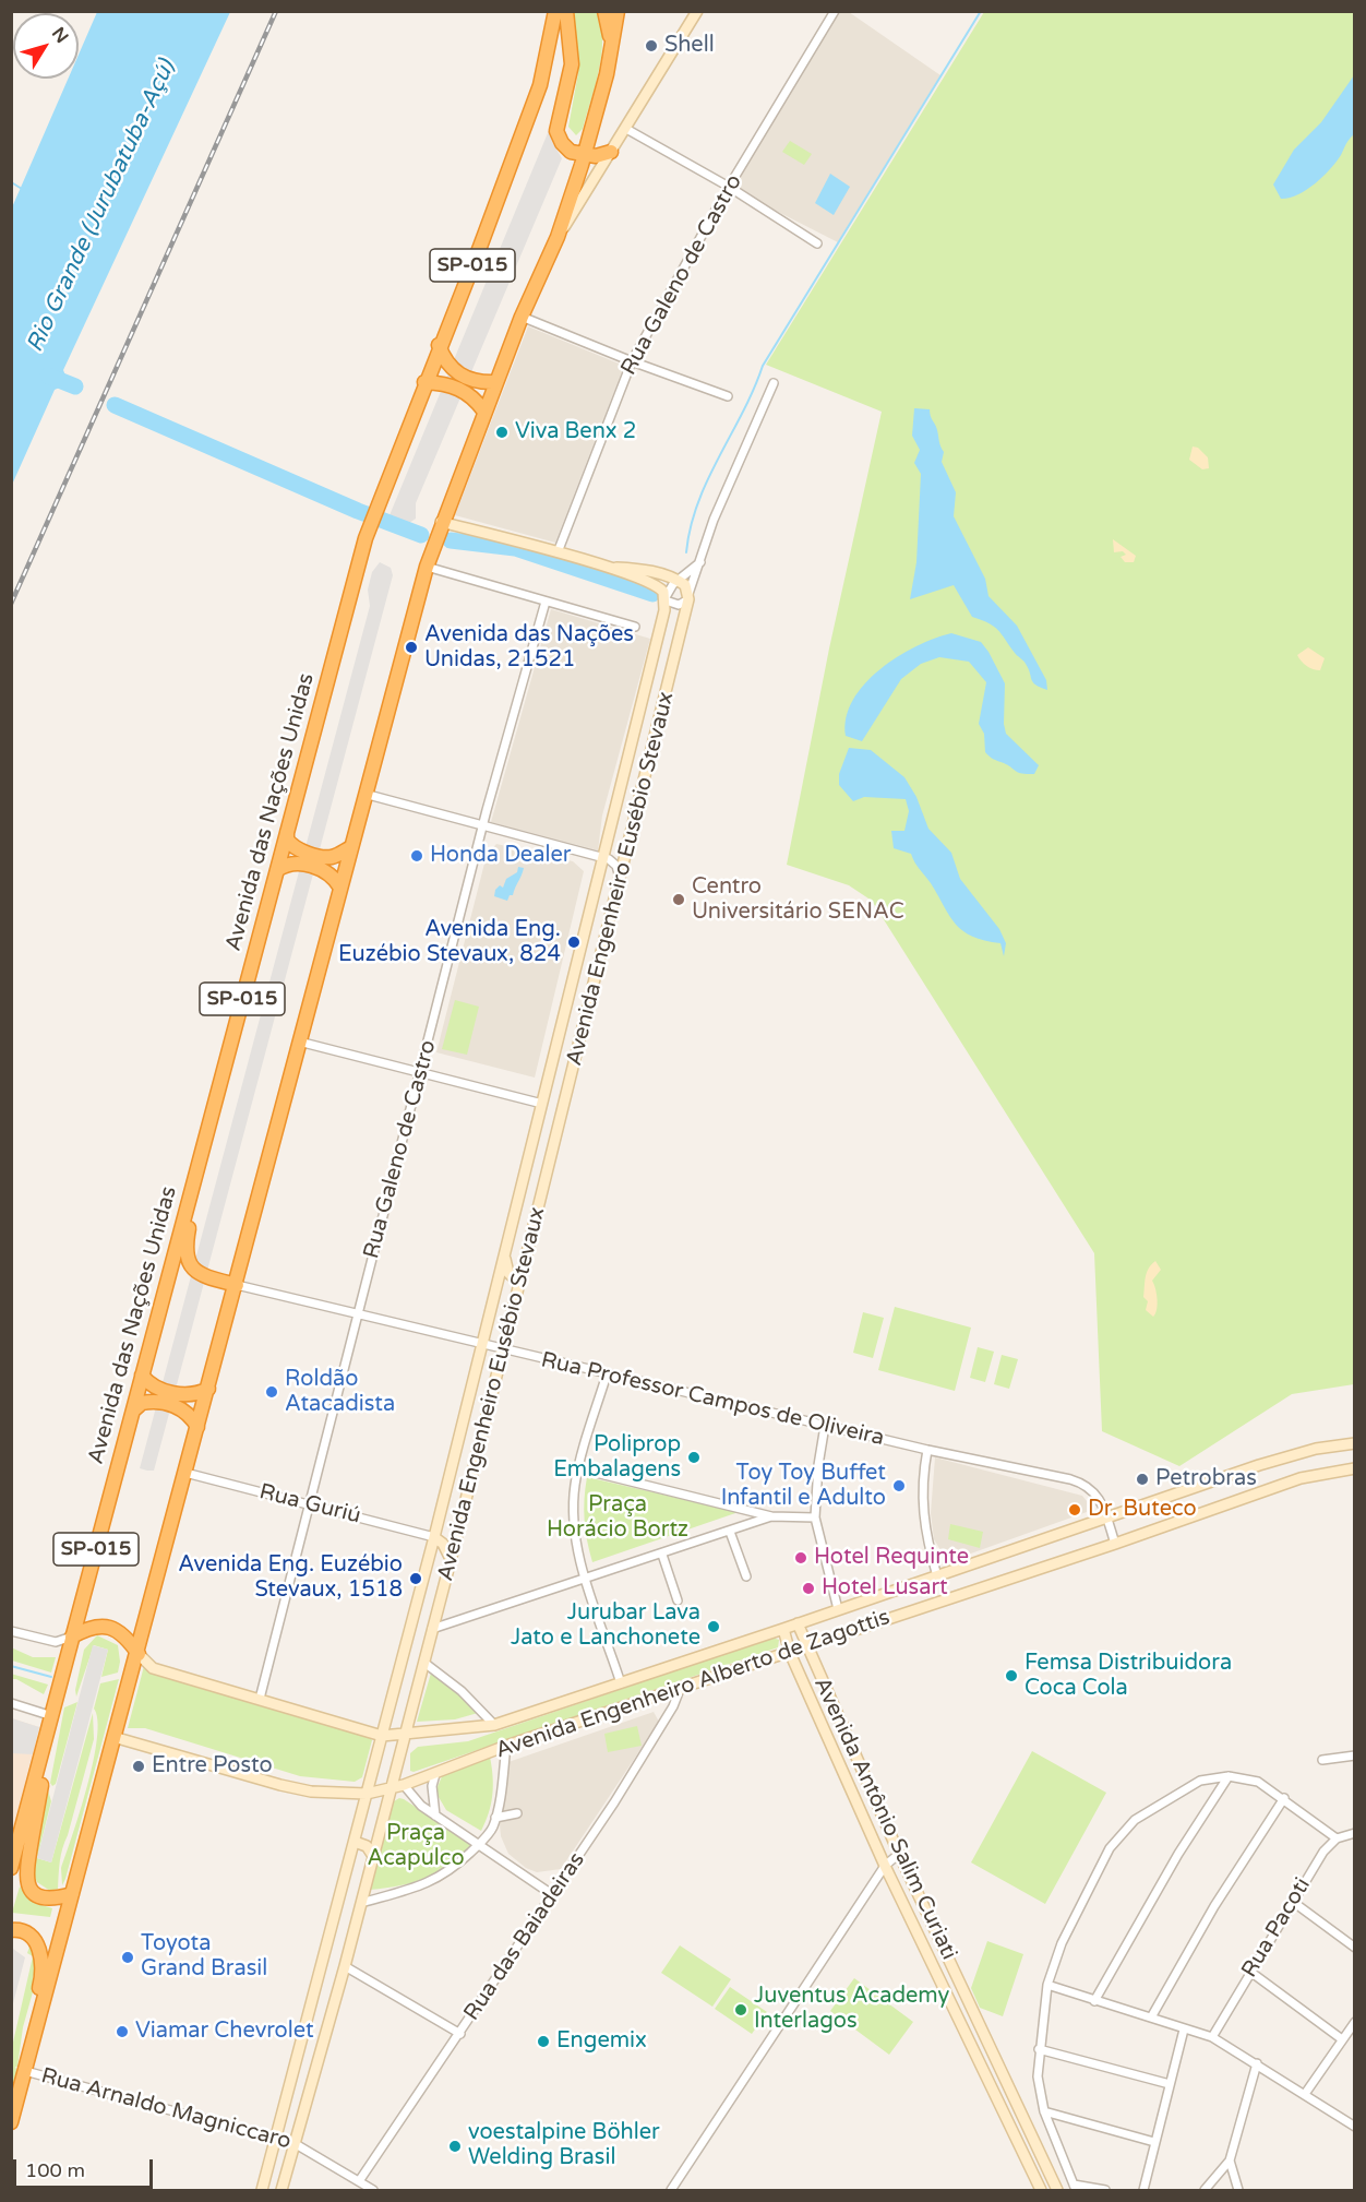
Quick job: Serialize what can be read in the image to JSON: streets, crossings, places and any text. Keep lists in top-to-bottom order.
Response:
{
  "streets": {
    "highway": ["SP-015", "Avenida das Nações Unidas"],
    "main road": ["Avenida Engenheiro Eusébio Stevaux", "Avenida Engenheiro Alberto de Zagottis", "Avenida Antônio Salim Curiati"],
    "street": [
      "Rua Galeno de Castro",
      "Rua Professor Campos de Oliveira",
      "Rua Guriú",
      "Rua Pacoti",
      "Rua das Baiadeiras",
      "Rua Arnaldo Magniccaro"
    ]
  },
  "crossings": [
    ["SP-015", "Rua Professor Campos de Oliveira"],
    ["SP-015", "Rua Guriú"],
    ["SP-015", "Avenida Engenheiro Alberto de Zagottis"],
    ["SP-015", "Rua Arnaldo Magniccaro"],
    ["Rua Galeno de Castro", "Rua Professor Campos de Oliveira"],
    ["Rua Galeno de Castro", "Rua Guriú"],
    ["Rua Galeno de Castro", "Avenida Engenheiro Alberto de Zagottis"],
    ["Avenida Engenheiro Eusébio Stevaux", "Rua Professor Campos de Oliveira"],
    ["Avenida Engenheiro Eusébio Stevaux", "Rua Guriú"],
    ["Avenida Engenheiro Eusébio Stevaux", "Avenida Engenheiro Alberto de Zagottis"],
    ["Avenida Engenheiro Eusébio Stevaux", "Rua Arnaldo Magniccaro"],
    ["Rua Professor Campos de Oliveira", "Avenida Engenheiro Alberto de Zagottis"],
    ["Avenida Engenheiro Alberto de Zagottis", "Avenida Antônio Salim Curiati"],
    ["Avenida Engenheiro Alberto de Zagottis", "Rua das Baiadeiras"],
    ["Rua das Baiadeiras", "Rua Arnaldo Magniccaro"]
  ],
  "water": ["Rio Grande (Jurubatuba-Açú)"],
  "parks": ["Praça Horácio Bortz", "Praça Acapulco"],
  "places": [
    "Shell",
    "Viva Benx 2",
    "Avenida das Nações Unidas, 21521",
    "Honda Dealer",
    "Centro Universitário SENAC",
    "Avenida Eng. Euzébio Stevaux, 824",
    "Roldão Atacadista",
    "Poliprop Embalagens",
    "Petrobras",
    "Toy Toy Buffet Infantil e Adulto",
    "Dr. Buteco",
    "Hotel Requinte",
    "Avenida Eng. Euzébio Stevaux, 1518",
    "Hotel Lusart",
    "Jurubar Lava Jato e Lanchonete",
    "Femsa Distribuidora Coca Cola",
    "Entre Posto",
    "Toyota Grand Brasil",
    "Juventus Academy Interlagos",
    "Viamar Chevrolet",
    "Engemix",
    "voestalpine Böhler Welding Brasil"
  ],
  "scale_bar": "100 m",
  "north": "top right"
}
